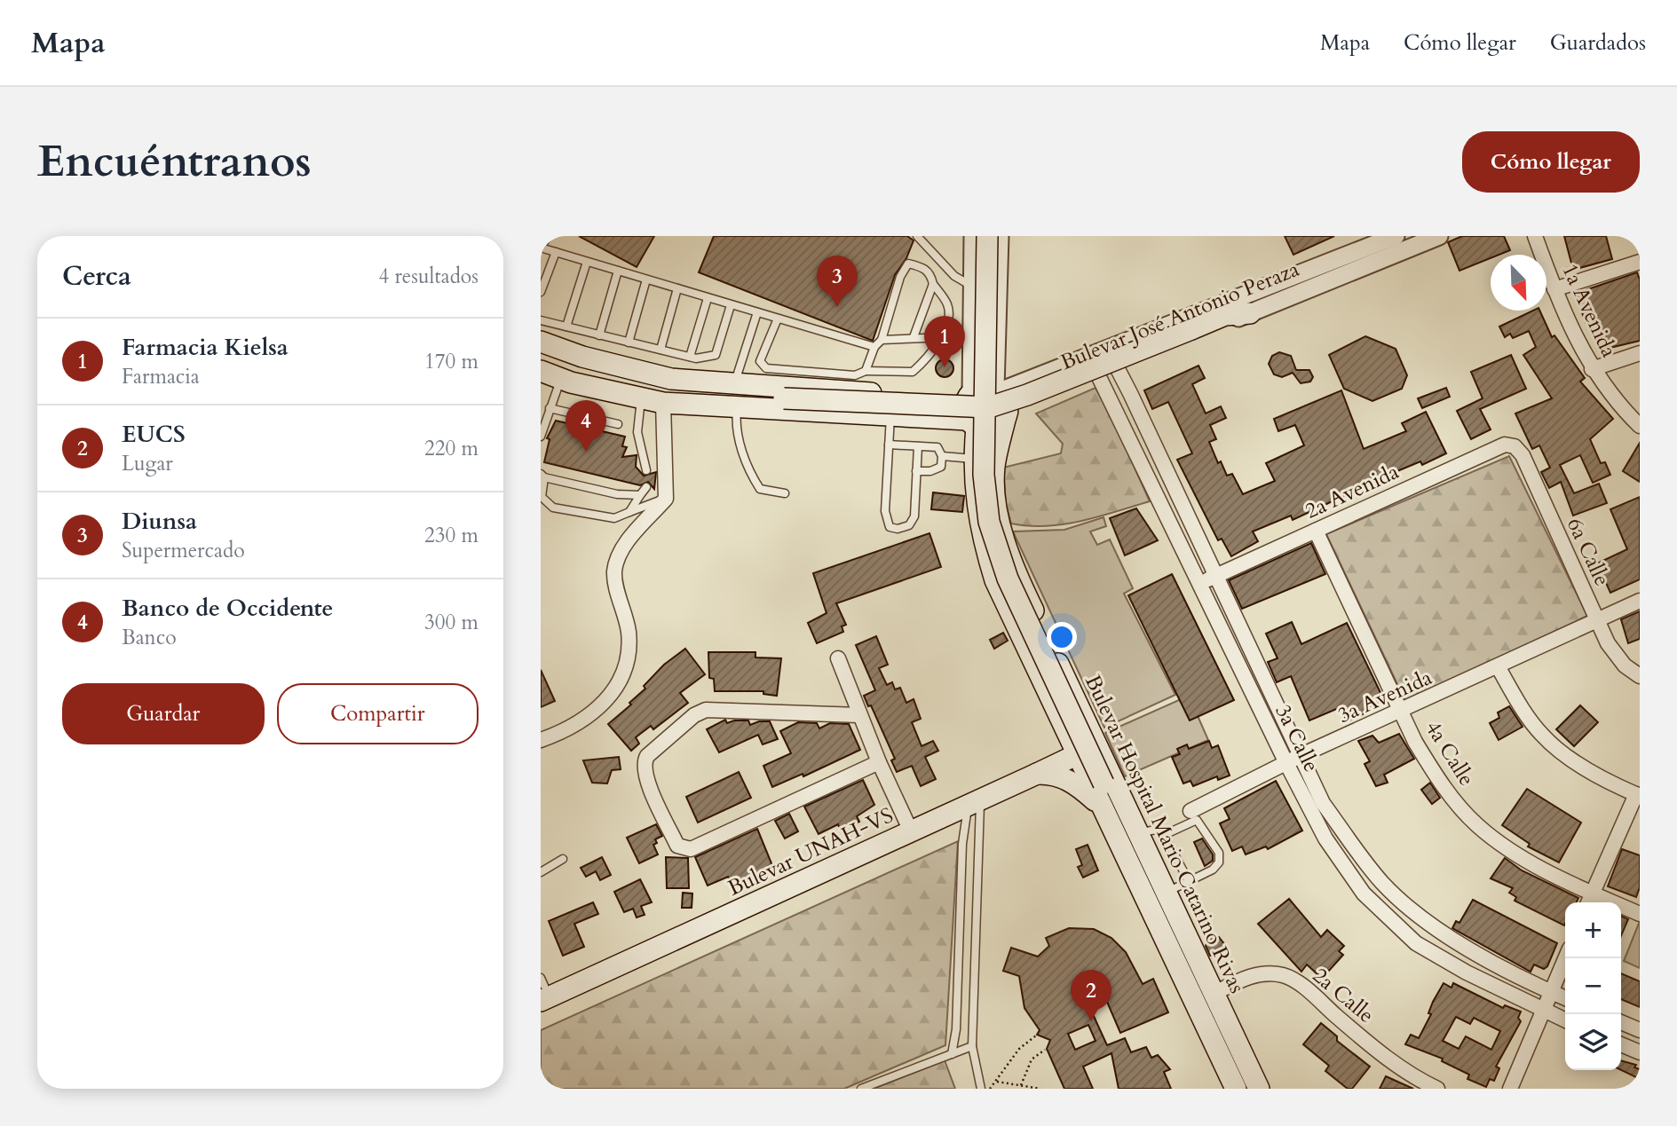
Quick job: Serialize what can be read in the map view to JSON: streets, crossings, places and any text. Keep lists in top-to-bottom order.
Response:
{
  "streets": {
    "main road": ["Bulevar Hospital Mario Catarino Rivas", "Bulevar UNAH-VS"],
    "street": [
      "1a Avenida",
      "Bulevar José Antonio Peraza",
      "2a Avenida",
      "6a Calle",
      "3a Avenida",
      "3a Calle",
      "4a Calle",
      "2a Calle"
    ]
  },
  "crossings": [
    ["Bulevar José Antonio Peraza", "3a Calle"],
    ["Bulevar José Antonio Peraza", "Bulevar Hospital Mario Catarino Rivas"],
    ["2a Avenida", "6a Calle"],
    ["2a Avenida", "3a Calle"],
    ["2a Avenida", "4a Calle"],
    ["6a Calle", "3a Avenida"],
    ["3a Avenida", "3a Calle"],
    ["3a Avenida", "4a Calle"],
    ["Bulevar Hospital Mario Catarino Rivas", "Bulevar UNAH-VS"],
    ["Bulevar Hospital Mario Catarino Rivas", "2a Calle"]
  ],
  "north": "bottom right",
  "page": {
    "header": "Mapa",
    "nav": ["Mapa", "Cómo llegar", "Guardados"],
    "buttons": [
      "Cómo llegar",
      ["Guardar", "Compartir"]
    ],
    "title": "Encuéntranos",
    "heading": ["Cerca", "4 resultados"],
    "pins": [
      "3",
      "1",
      "4",
      "2"
    ],
    "list": [
      {
        "mark": "1",
        "name": "Farmacia Kielsa",
        "note": "Farmacia",
        "value": "170 m"
      },
      {
        "mark": "2",
        "name": "EUCS",
        "note": "Lugar",
        "value": "220 m"
      },
      {
        "mark": "3",
        "name": "Diunsa",
        "note": "Supermercado",
        "value": "230 m"
      },
      {
        "mark": "4",
        "name": "Banco de Occidente",
        "note": "Banco",
        "value": "300 m"
      }
    ],
    "map_buttons": ["+", "−"]
  }
}
